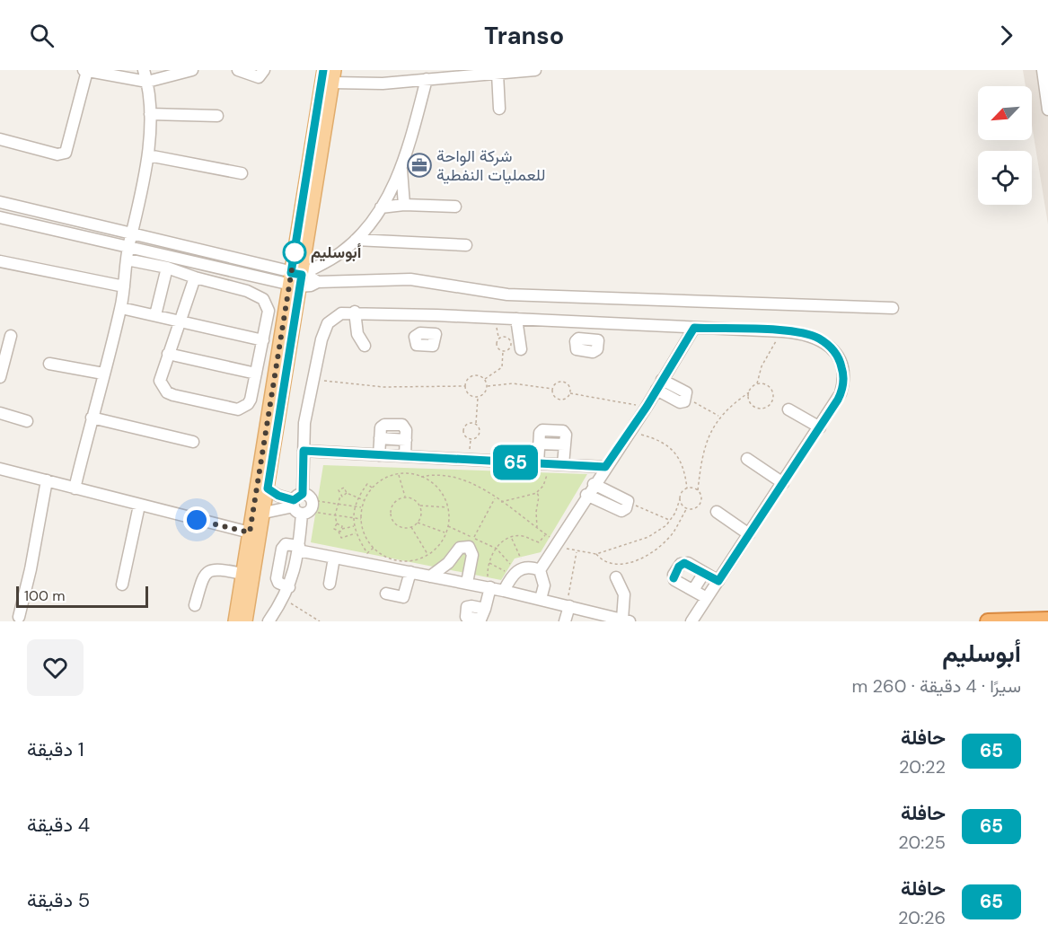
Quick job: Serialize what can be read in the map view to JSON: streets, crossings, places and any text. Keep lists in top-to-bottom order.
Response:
{
  "places": {
    "office": ["شركة الواحة للعمليات النفطية"],
    "other": ["أبوسليم"]
  },
  "lines": ["bus line 65"],
  "scale_bar": "100 m",
  "north": "bottom left",
  "page": {
    "header": "Transo",
    "on_map": "65",
    "scale": "100 m",
    "heading": ["أبوسليم", "سيرًا · 4 دقيقة · 260 m"],
    "list": [
      {
        "mark": "65",
        "name": "حافلة",
        "note": "20:22",
        "value": "1 دقيقة"
      },
      {
        "mark": "65",
        "name": "حافلة",
        "note": "20:25",
        "value": "4 دقيقة"
      },
      {
        "mark": "65",
        "name": "حافلة",
        "note": "20:26",
        "value": "5 دقيقة"
      }
    ]
  }
}
